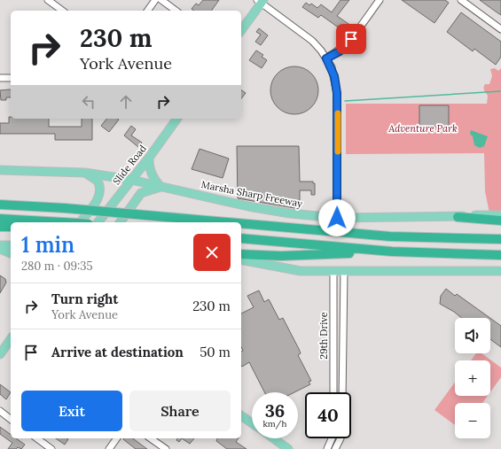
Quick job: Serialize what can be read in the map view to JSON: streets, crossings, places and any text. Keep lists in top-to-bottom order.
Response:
{
  "streets": {
    "main road": ["Slide Road", "Marsha Sharp Freeway"],
    "street": ["29th Drive"]
  },
  "crossings": [
    ["Slide Road", "Marsha Sharp Freeway"]
  ],
  "parks": ["Adventure Park"],
  "page": {
    "turn": ["230 m", "York Avenue"],
    "heading": ["1 min", "280 m · 09:35"],
    "list": [
      {
        "name": "Turn right",
        "note": "York Avenue",
        "value": "230 m"
      },
      {
        "name": "Arrive at destination",
        "value": "50 m"
      }
    ],
    "map_buttons": ["+", "−"],
    "buttons": ["Exit", "Share"],
    "speed": "36 km/h",
    "limit": "40"
  }
}
